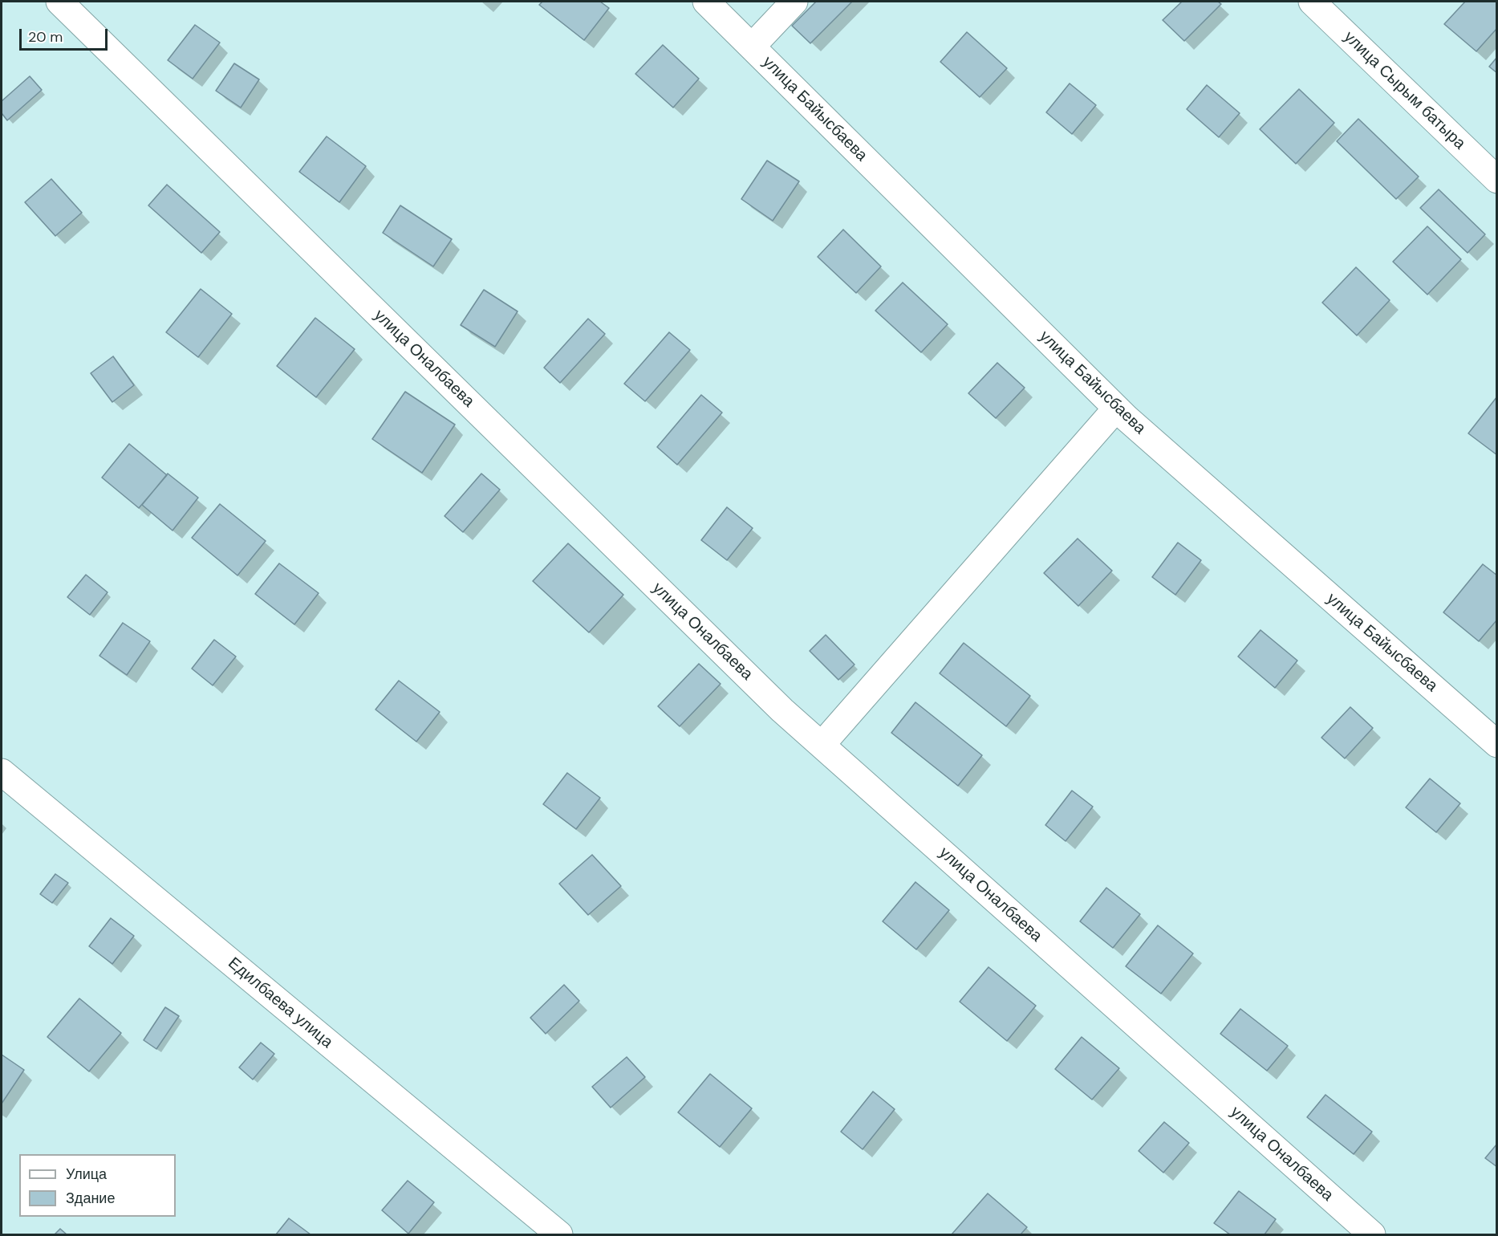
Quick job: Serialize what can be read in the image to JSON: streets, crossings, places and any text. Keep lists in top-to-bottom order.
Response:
{
  "streets": {
    "street": [
      "улица Сырым батыра",
      "улица Байысбаева",
      "улица Оналбаева",
      "Едилбаева улица"
    ]
  },
  "legend": ["Улица", "Здание"],
  "scale_bar": "20 m"
}
